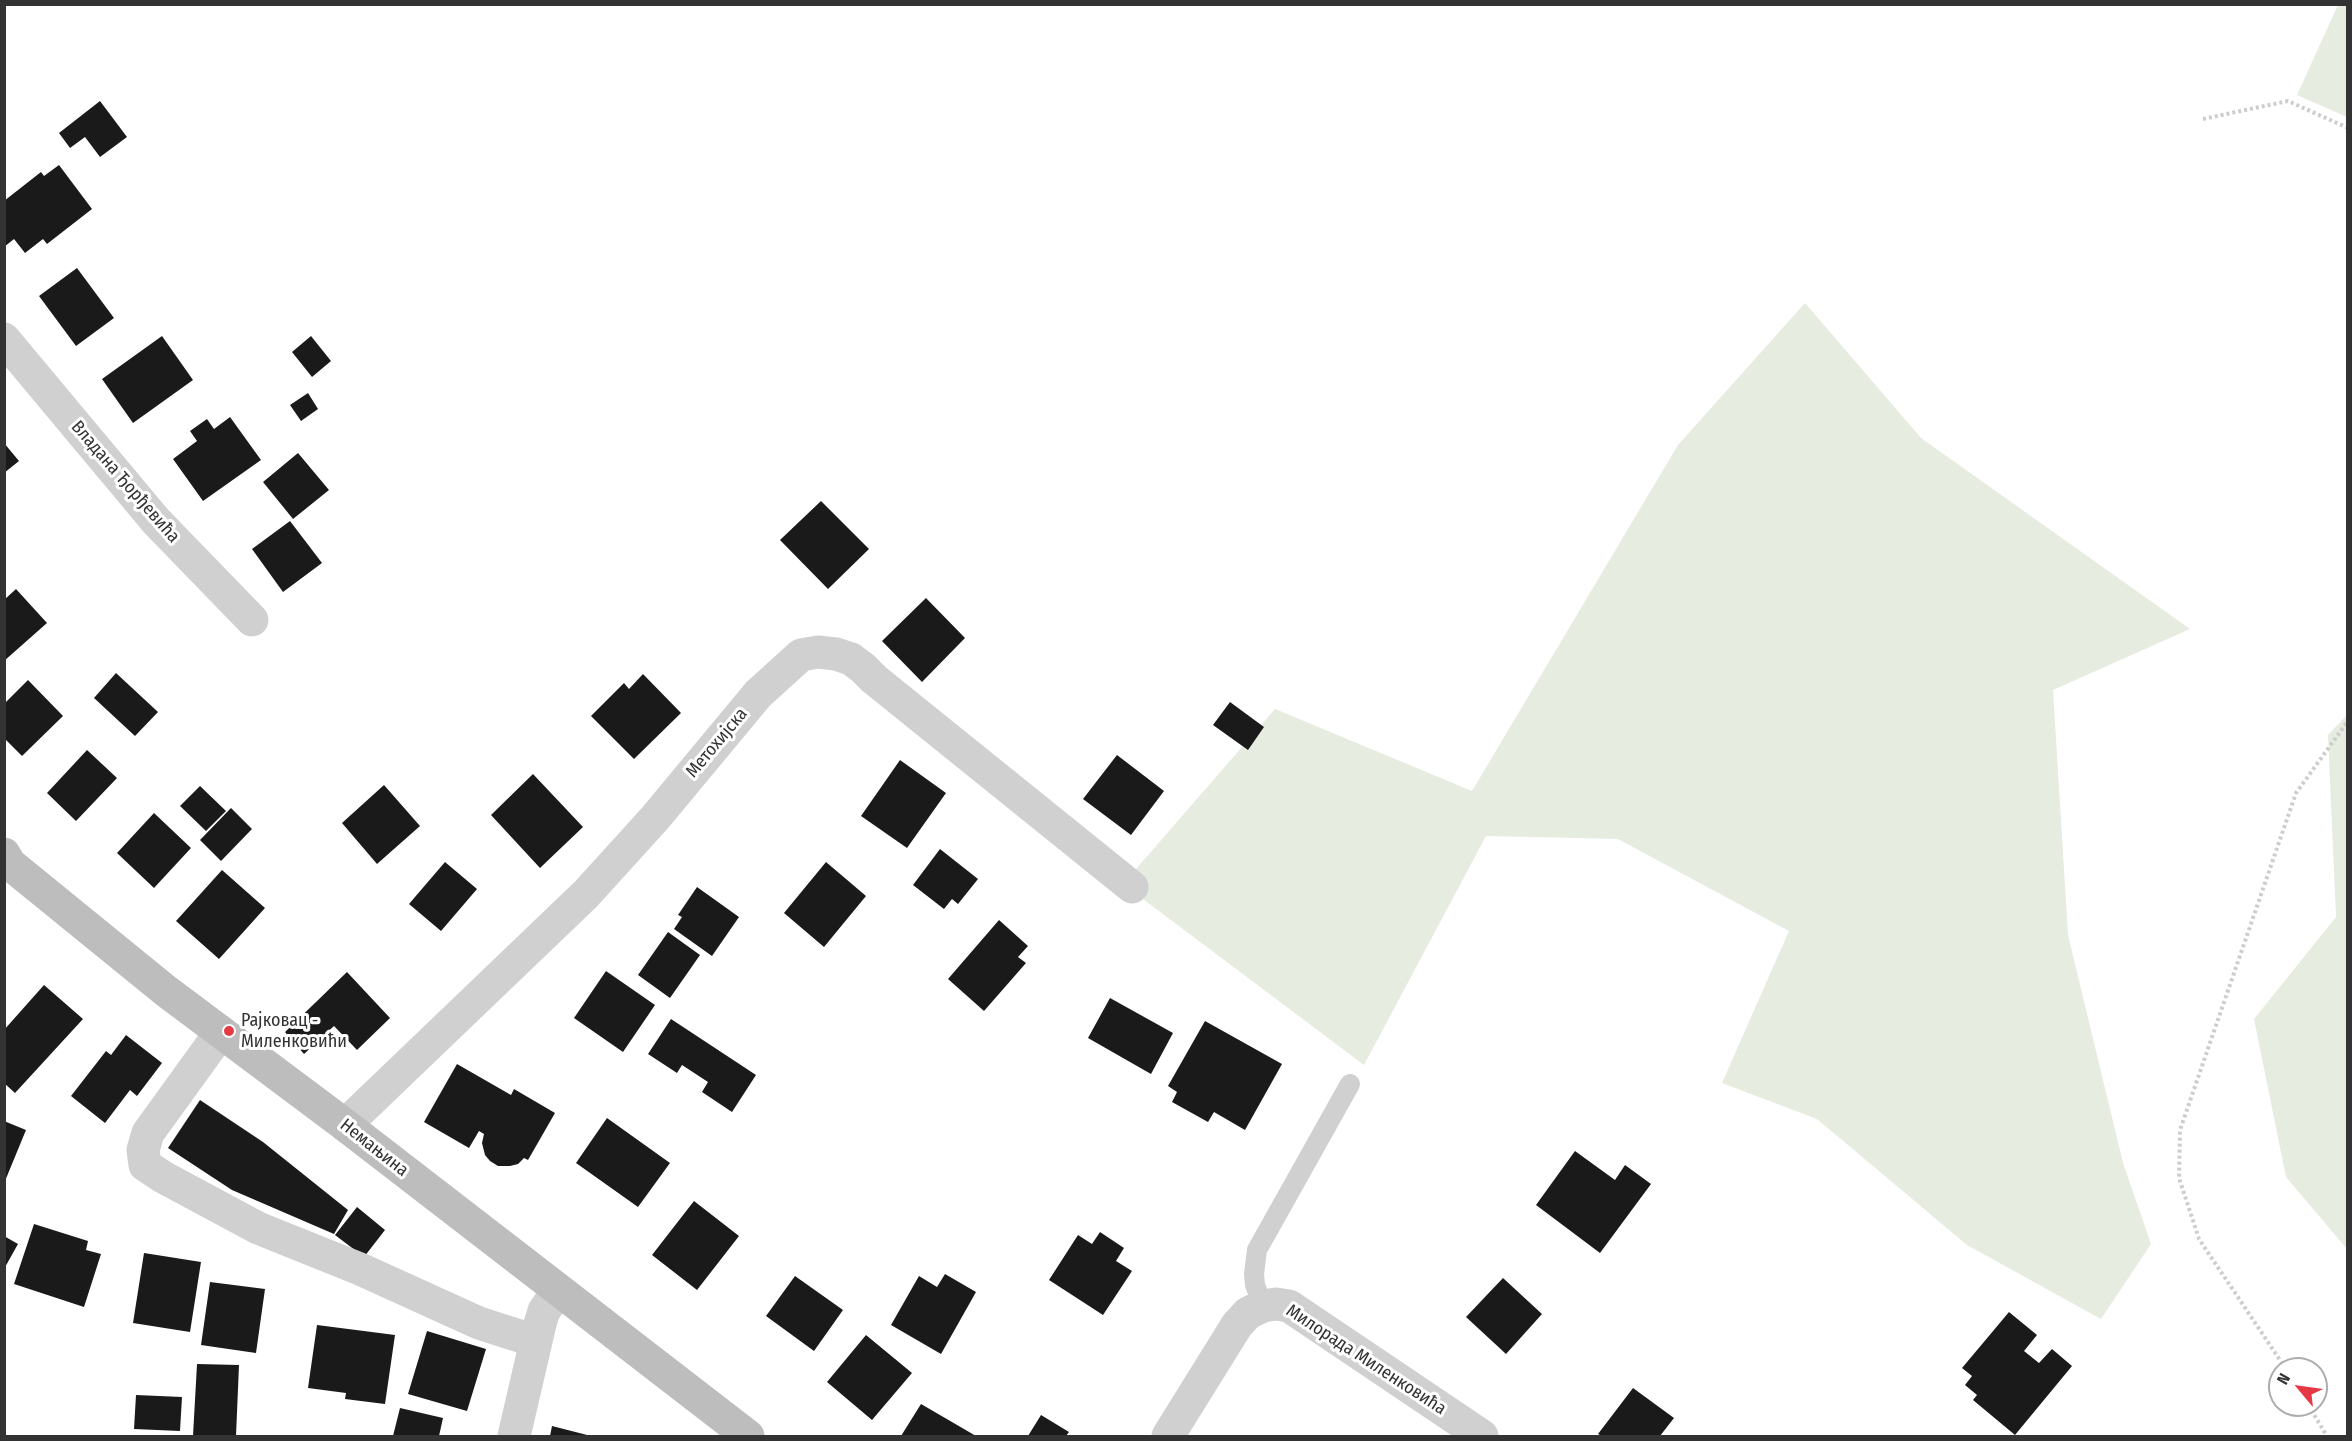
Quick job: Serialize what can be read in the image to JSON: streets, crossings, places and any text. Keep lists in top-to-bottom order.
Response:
{
  "streets": {
    "street": [
      "Владана Ђорђевића",
      "Метохијска",
      "Немањина",
      "Милорада Миленковића"
    ]
  },
  "crossings": [
    ["Метохијска", "Немањина"]
  ],
  "places": ["Рајковац - Миленковићи"],
  "north": "top left"
}
